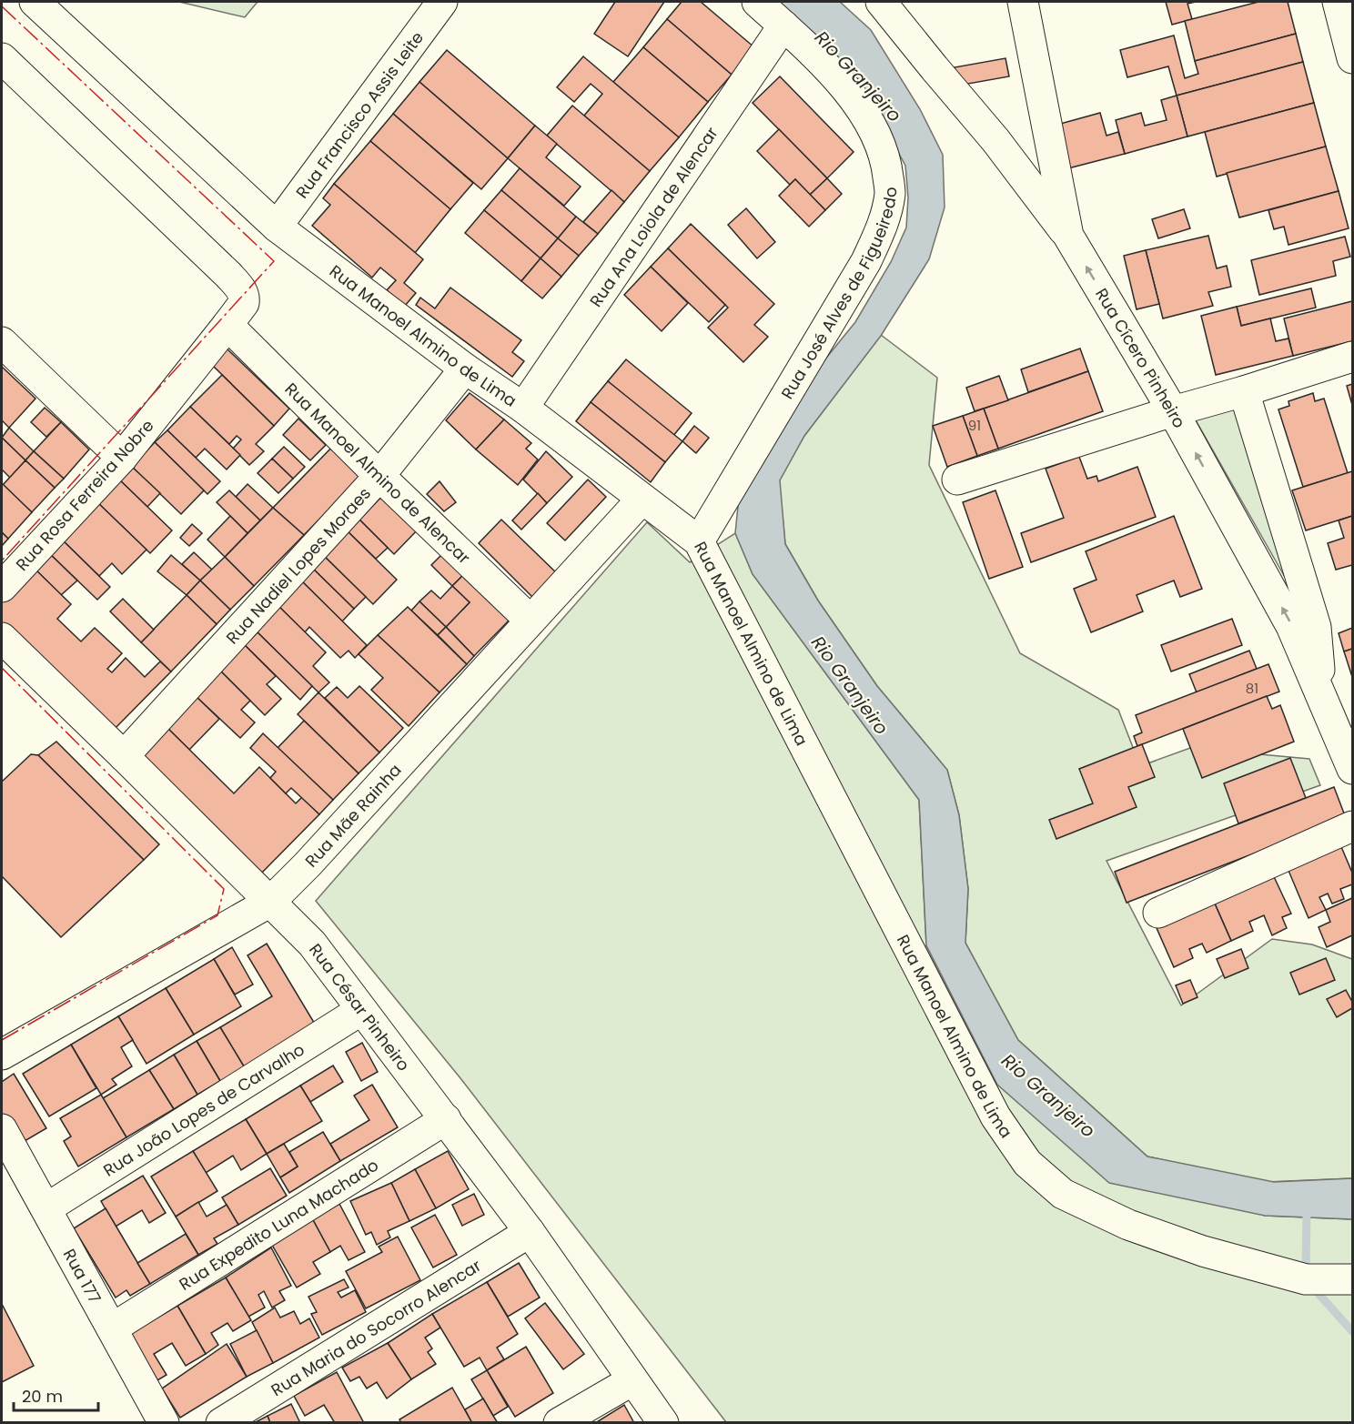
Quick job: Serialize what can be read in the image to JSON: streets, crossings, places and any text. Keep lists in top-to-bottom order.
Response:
{
  "streets": {
    "street": [
      "Rua Francisco Assis Leite",
      "Rua Ana Loiola de Alencar",
      "Rua José Alves de Figueiredo",
      "Rua Manoel Almino de Lima",
      "Rua Cícero Pinheiro",
      "Rua Manoel Almino de Alencar",
      "Rua Rosa Ferreira Nobre",
      "Rua Nadiel Lopes Moraes",
      "Rua Mãe Rainha",
      "Rua César Pinheiro",
      "Rua João Lopes de Carvalho",
      "Rua Expedito Luna Machado",
      "Rua 177",
      "Rua Maria do Socorro Alencar"
    ]
  },
  "crossings": [
    ["Rua Francisco Assis Leite", "Rua Manoel Almino de Lima"],
    ["Rua Ana Loiola de Alencar", "Rua José Alves de Figueiredo"],
    ["Rua Ana Loiola de Alencar", "Rua Manoel Almino de Lima"],
    ["Rua José Alves de Figueiredo", "Rua Manoel Almino de Lima"],
    ["Rua Manoel Almino de Lima", "Rua Nadiel Lopes Moraes"],
    ["Rua Manoel Almino de Lima", "Rua Mãe Rainha"],
    ["Rua Manoel Almino de Alencar", "Rua Rosa Ferreira Nobre"],
    ["Rua Manoel Almino de Alencar", "Rua Nadiel Lopes Moraes"],
    ["Rua Manoel Almino de Alencar", "Rua Mãe Rainha"],
    ["Rua Nadiel Lopes Moraes", "Rua César Pinheiro"],
    ["Rua Mãe Rainha", "Rua César Pinheiro"],
    ["Rua César Pinheiro", "Rua João Lopes de Carvalho"],
    ["Rua César Pinheiro", "Rua Expedito Luna Machado"],
    ["Rua César Pinheiro", "Rua Maria do Socorro Alencar"],
    ["Rua João Lopes de Carvalho", "Rua 177"],
    ["Rua Expedito Luna Machado", "Rua 177"]
  ],
  "water": ["Rio Granjeiro"],
  "house_numbers": ["91", "81"],
  "scale_bar": "20 m"
}
